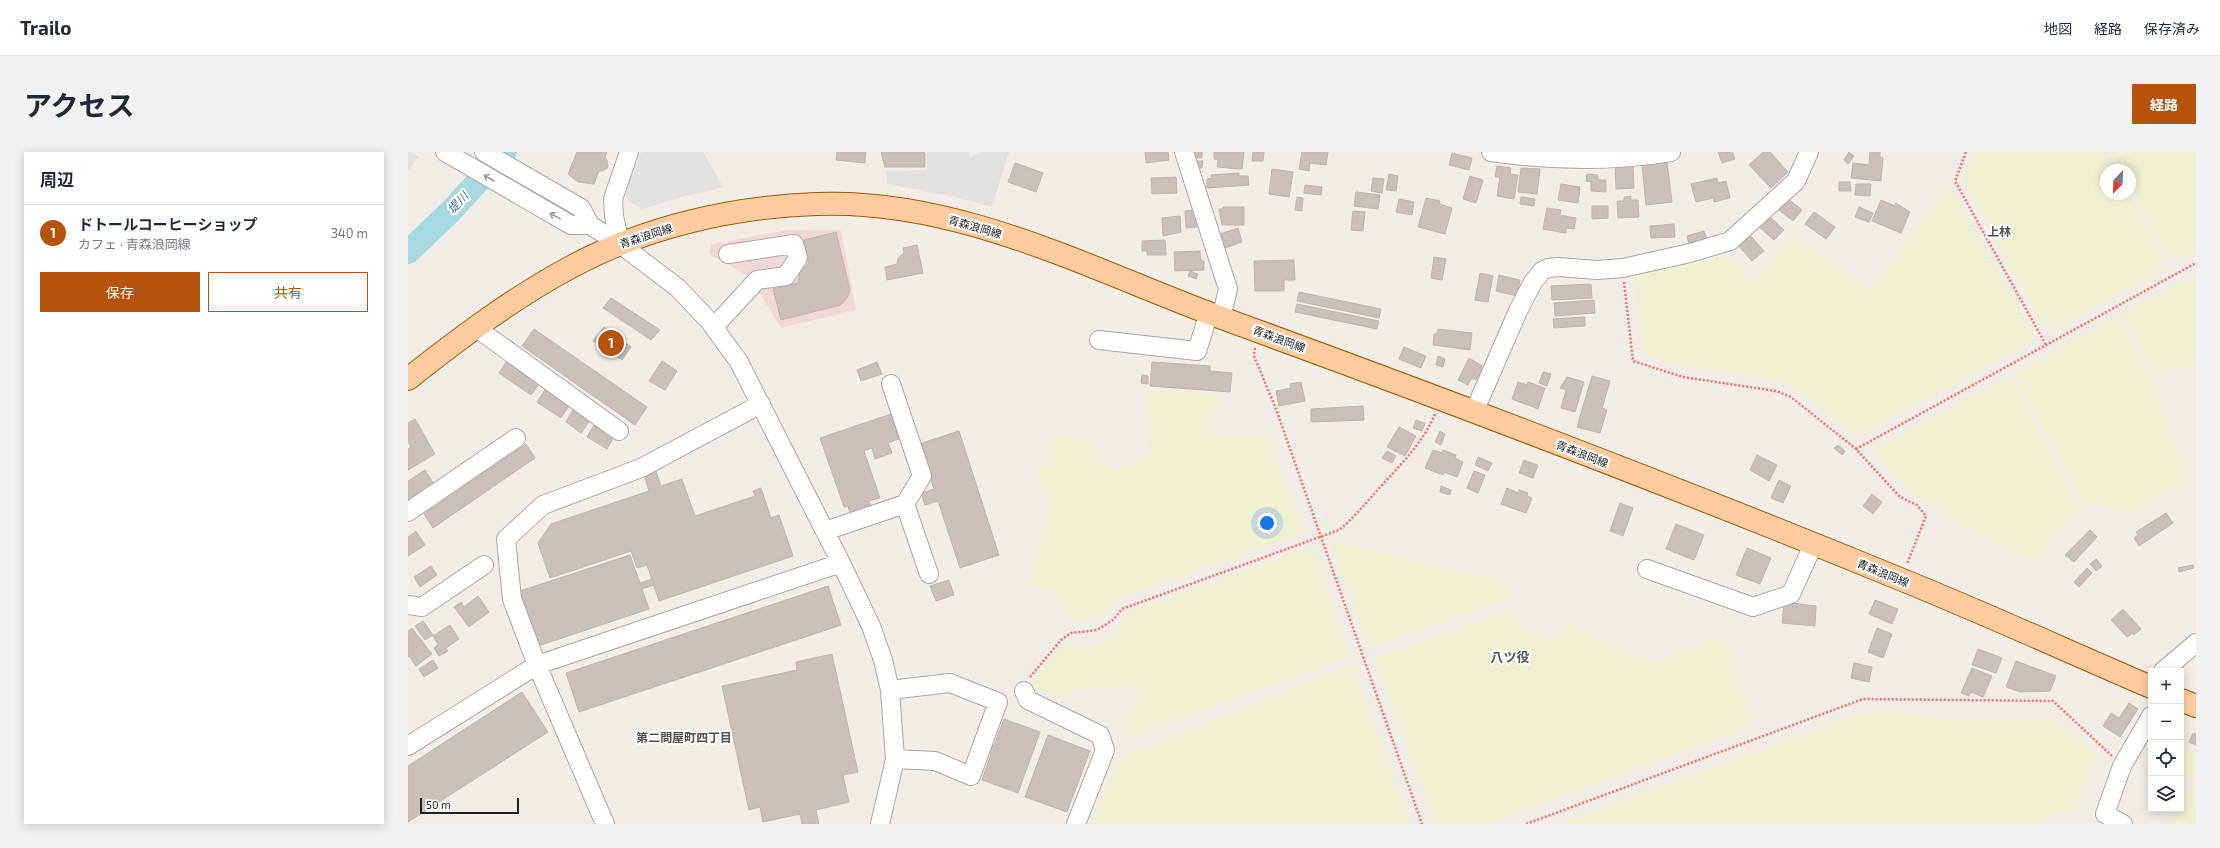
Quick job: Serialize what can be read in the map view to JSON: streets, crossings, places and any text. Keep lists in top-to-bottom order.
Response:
{
  "streets": {
    "main road": ["青森浪岡線"]
  },
  "districts": ["上林", "八ツ役", "第二問屋町四丁目"],
  "water": ["堤川"],
  "scale_bar": "50 m",
  "north": "bottom left",
  "page": {
    "header": "Trailo",
    "nav": ["地図", "経路", "保存済み"],
    "title": "アクセス",
    "buttons": [
      "経路",
      ["保存", "共有"]
    ],
    "heading": "周辺",
    "list": [
      {
        "mark": "1",
        "name": "ドトールコーヒーショップ",
        "note": "カフェ · 青森浪岡線",
        "value": "340 m"
      }
    ],
    "pins": "1",
    "map_buttons": ["+", "−"],
    "scale": "50 m"
  }
}
